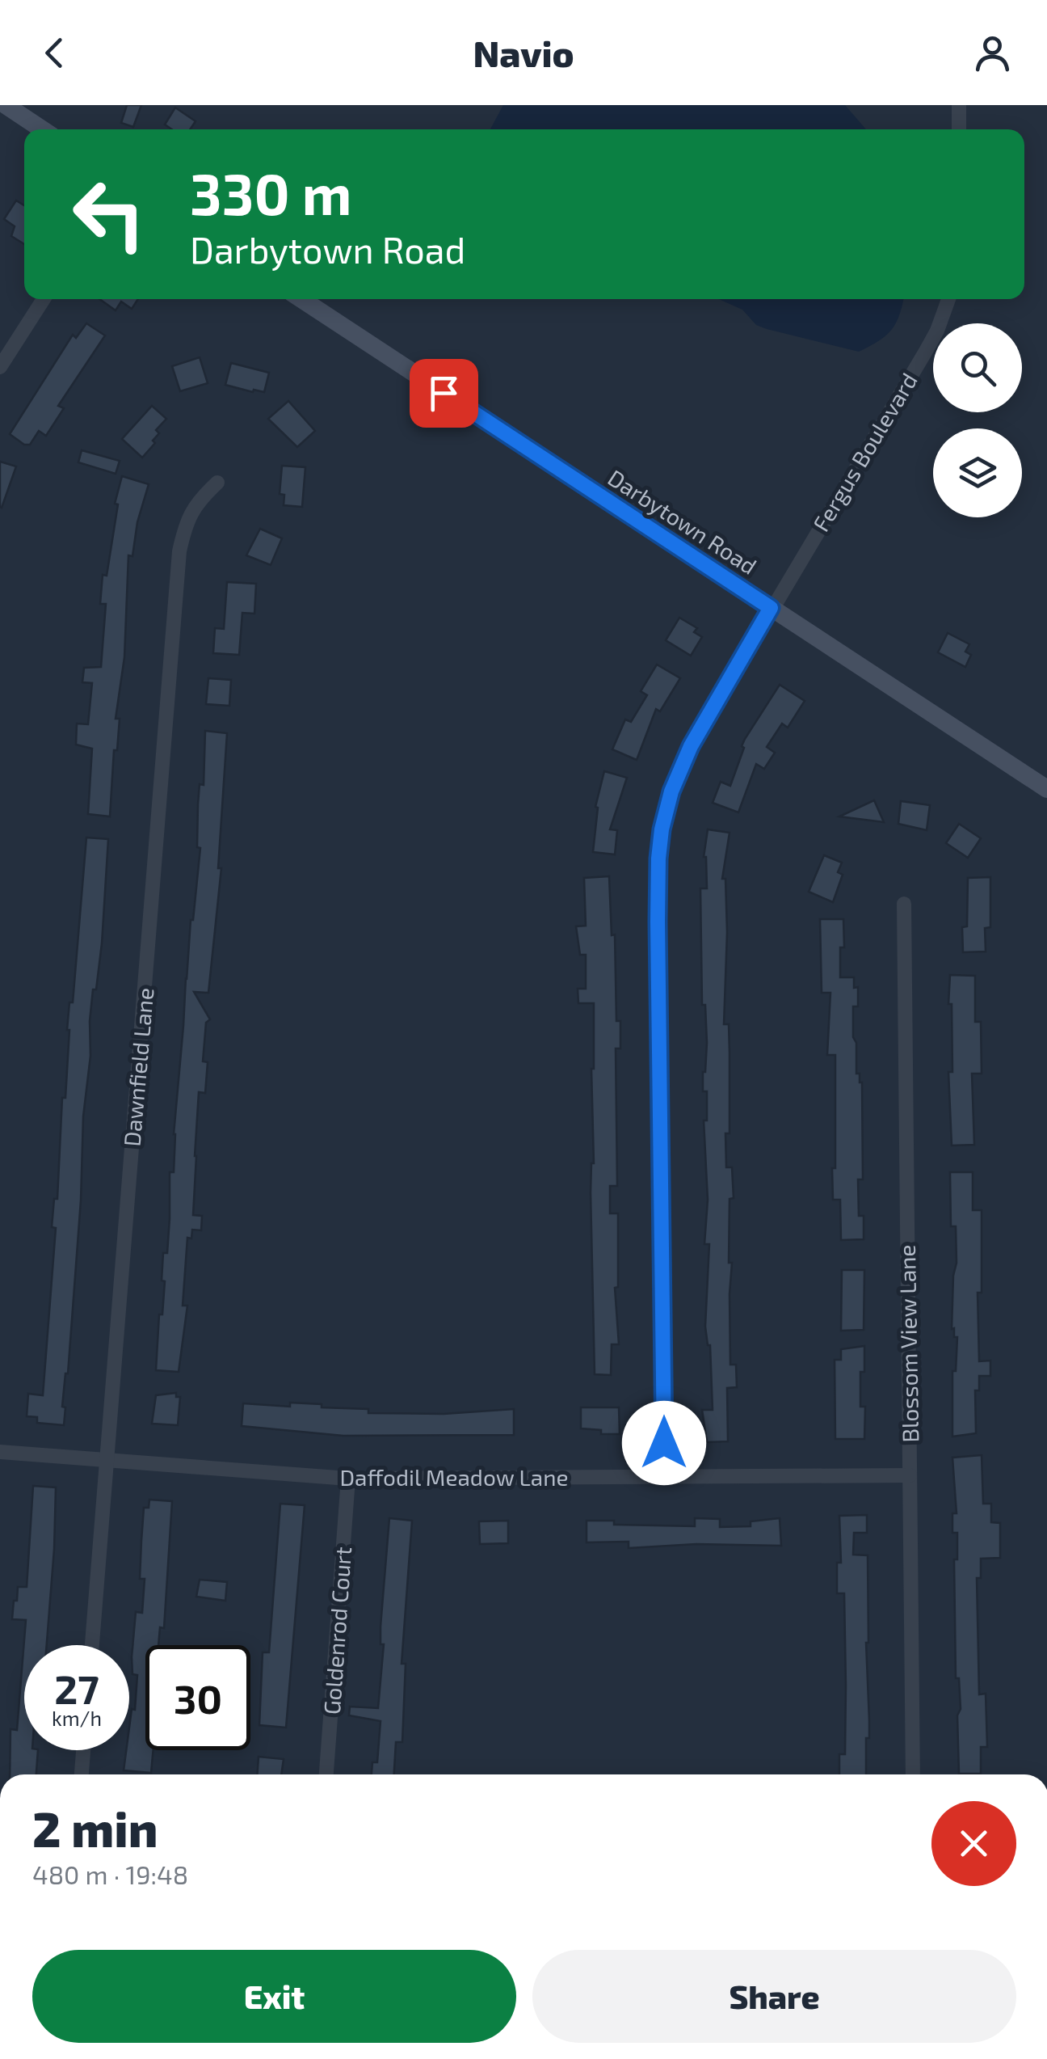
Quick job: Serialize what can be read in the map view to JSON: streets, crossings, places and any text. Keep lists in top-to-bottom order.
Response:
{
  "streets": {
    "main road": ["Darbytown Road"],
    "street": [
      "Fergus Boulevard",
      "Dawnfield Lane",
      "Blossom View Lane",
      "Daffodil Meadow Lane",
      "Goldenrod Court"
    ]
  },
  "crossings": [
    ["Fergus Boulevard", "Darbytown Road"],
    ["Fergus Boulevard", "Daffodil Meadow Lane"],
    ["Dawnfield Lane", "Daffodil Meadow Lane"],
    ["Blossom View Lane", "Daffodil Meadow Lane"],
    ["Daffodil Meadow Lane", "Goldenrod Court"]
  ],
  "page": {
    "header": "Navio",
    "turn": ["330 m", "Darbytown Road"],
    "speed": "27 km/h",
    "limit": "30",
    "heading": ["2 min", "480 m · 19:48"],
    "buttons": ["Exit", "Share"]
  }
}
